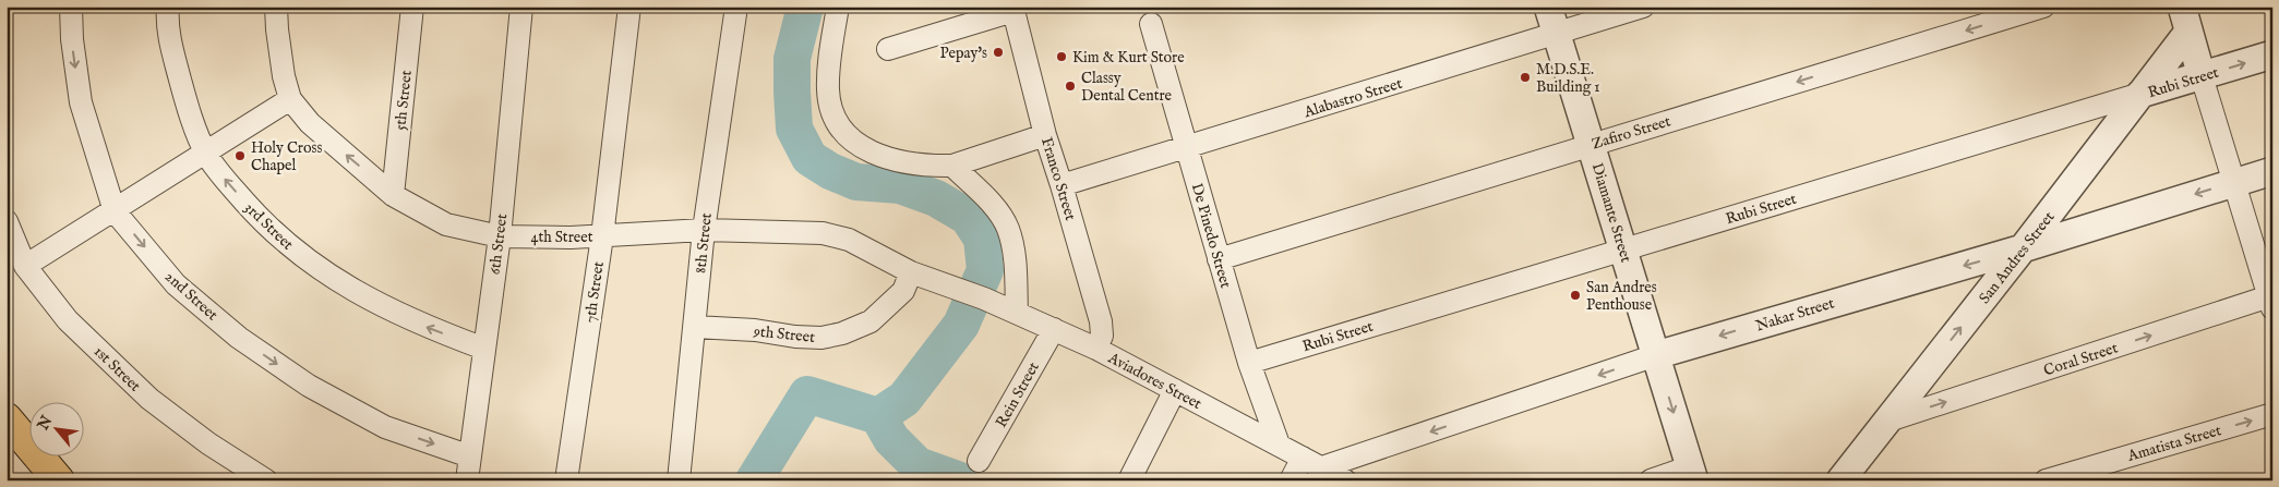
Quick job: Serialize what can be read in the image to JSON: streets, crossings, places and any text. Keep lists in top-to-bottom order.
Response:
{
  "streets": {
    "street": [
      "Rubi Street",
      "Alabastro Street",
      "5th Street",
      "Zafiro Street",
      "Franco Street",
      "Diamante Street",
      "3rd Street",
      "De Pinedo Street",
      "4th Street",
      "8th Street",
      "6th Street",
      "San Andres Street",
      "7th Street",
      "2nd Street",
      "Nakar Street",
      "9th Street",
      "Coral Street",
      "1st Street",
      "Aviadores Street",
      "Rein Street",
      "Amatista Street"
    ]
  },
  "crossings": [
    ["Rubi Street", "Diamante Street"],
    ["Rubi Street", "De Pinedo Street"],
    ["Rubi Street", "San Andres Street"],
    ["Alabastro Street", "Franco Street"],
    ["Alabastro Street", "Diamante Street"],
    ["Alabastro Street", "De Pinedo Street"],
    ["5th Street", "4th Street"],
    ["Zafiro Street", "Diamante Street"],
    ["Zafiro Street", "De Pinedo Street"],
    ["Franco Street", "Aviadores Street"],
    ["Diamante Street", "Nakar Street"],
    ["3rd Street", "6th Street"],
    ["De Pinedo Street", "Aviadores Street"],
    ["4th Street", "8th Street"],
    ["4th Street", "6th Street"],
    ["4th Street", "7th Street"],
    ["4th Street", "9th Street"],
    ["4th Street", "Aviadores Street"],
    ["8th Street", "9th Street"],
    ["6th Street", "2nd Street"],
    ["San Andres Street", "Nakar Street"],
    ["San Andres Street", "Coral Street"],
    ["Nakar Street", "Aviadores Street"],
    ["Aviadores Street", "Rein Street"]
  ],
  "one_way": [
    "Zafiro Street",
    "3rd Street",
    "San Andres Street",
    "2nd Street",
    "Nakar Street",
    "Coral Street",
    "Amatista Street"
  ],
  "places": [
    "Pepay's",
    "Kim & Kurt Store",
    "M.D.S.E. Building 1",
    "Classy Dental Centre",
    "Holy Cross Chapel",
    "San Andres Penthouse"
  ],
  "north": "top left"
}
